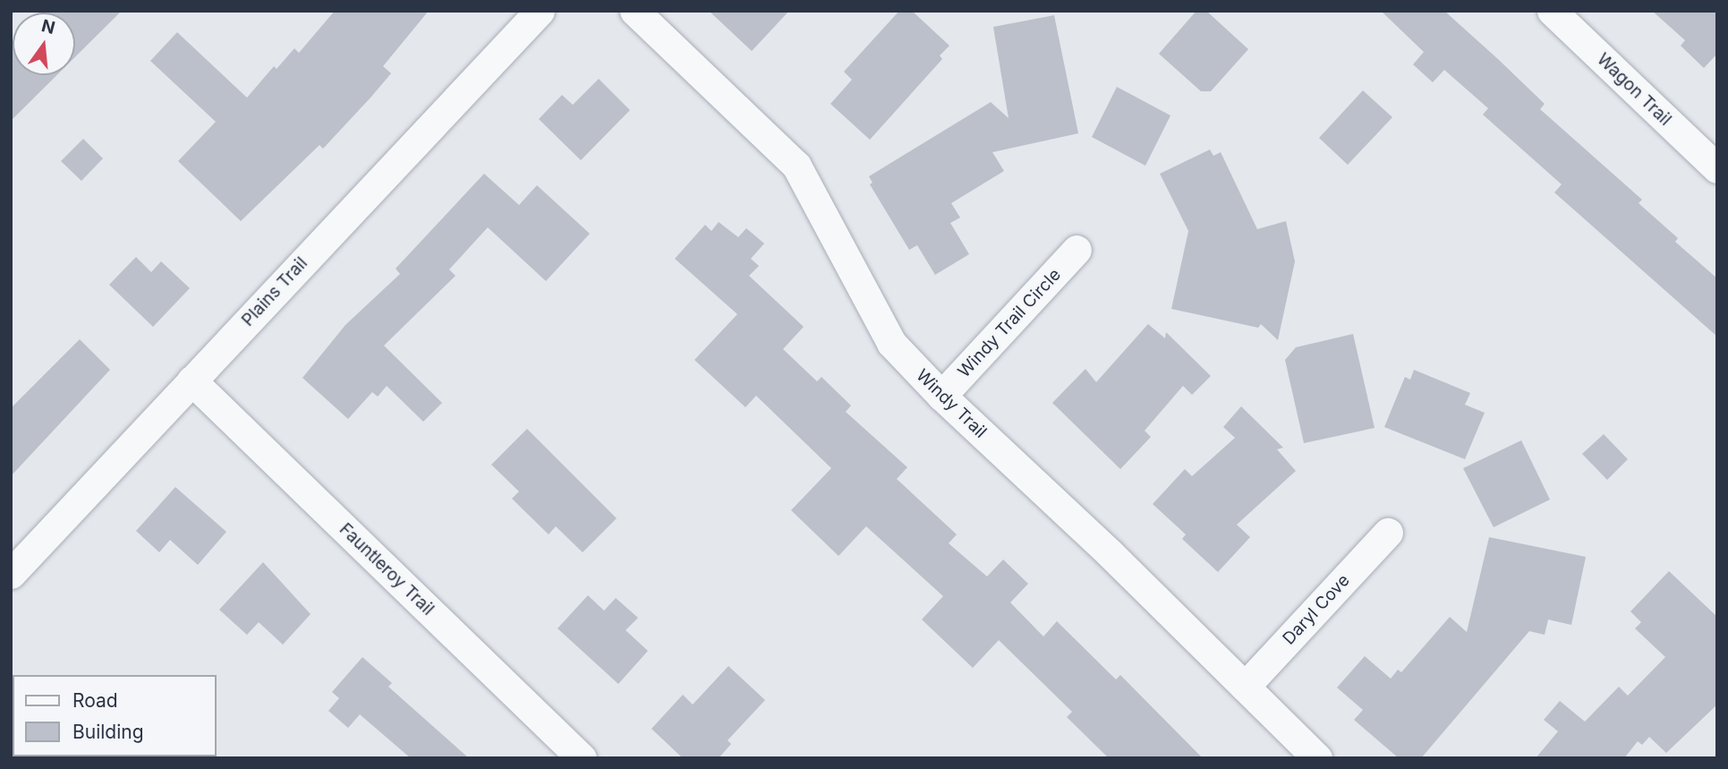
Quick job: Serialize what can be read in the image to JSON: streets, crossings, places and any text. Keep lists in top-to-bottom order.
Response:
{
  "streets": {
    "street": [
      "Wagon Trail",
      "Plains Trail",
      "Windy Trail Circle",
      "Windy Trail",
      "Fauntleroy Trail",
      "Daryl Cove"
    ]
  },
  "crossings": [
    ["Plains Trail", "Fauntleroy Trail"],
    ["Windy Trail Circle", "Windy Trail"],
    ["Windy Trail", "Daryl Cove"]
  ],
  "legend": ["Road", "Building"],
  "north": "top"
}
